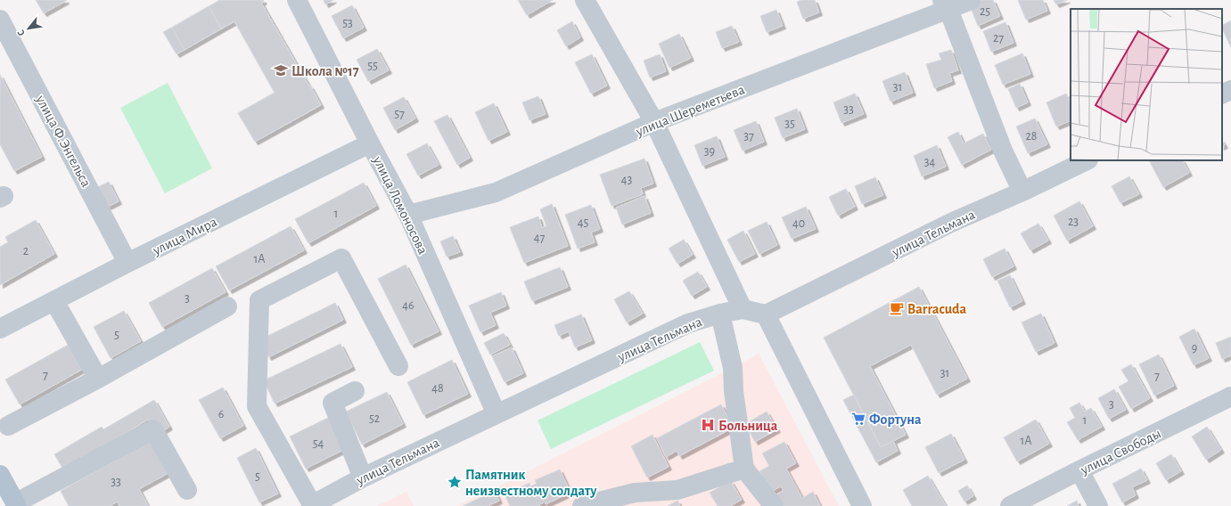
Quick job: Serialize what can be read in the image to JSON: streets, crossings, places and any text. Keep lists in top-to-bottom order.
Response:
{
  "streets": {
    "street": [
      "улица Шереметьева",
      "улица Ф.Энгельса",
      "улица Ломоносова",
      "улица Тельмана",
      "улица Мира",
      "улица Свободы"
    ]
  },
  "crossings": [
    ["улица Шереметьева", "улица Ломоносова"],
    ["улица Ф.Энгельса", "улица Мира"],
    ["улица Ломоносова", "улица Тельмана"],
    ["улица Ломоносова", "улица Мира"]
  ],
  "places": {
    "school or university": ["Школа №17"],
    "cafe": ["Barracuda"],
    "supermarket": ["Фортуна"],
    "hospital": ["Больница"],
    "place": ["Памятник неизвестному солдату"]
  },
  "house_numbers": [
    "25",
    "53",
    "27",
    "55",
    "31",
    "33",
    "57",
    "35",
    "37",
    "28",
    "39",
    "34",
    "43",
    "1",
    "23",
    "45",
    "40",
    "47",
    "2",
    "1А",
    "3",
    "46",
    "5",
    "9",
    "31",
    "7",
    "7",
    "48",
    "3",
    "6",
    "52",
    "1",
    "1А",
    "54",
    "5",
    "33"
  ],
  "north": "bottom left"
}
